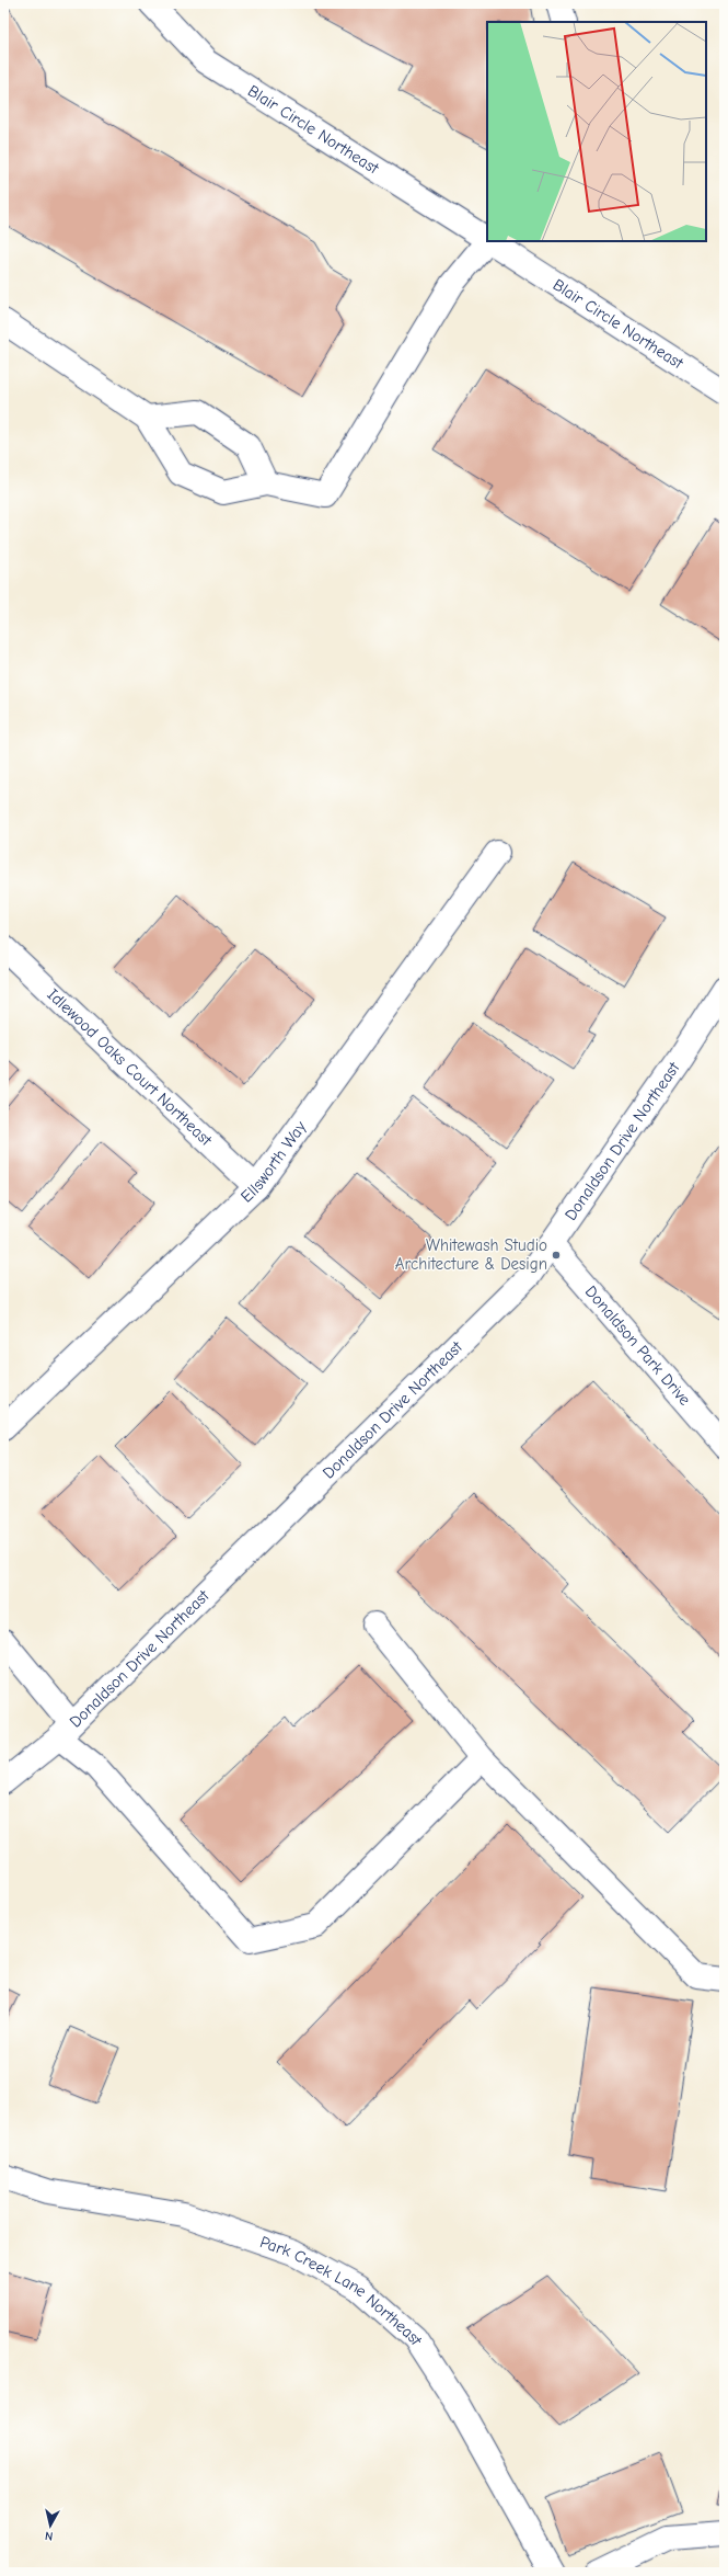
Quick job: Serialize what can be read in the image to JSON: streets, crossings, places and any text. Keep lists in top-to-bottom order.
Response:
{
  "streets": {
    "street": [
      "Blair Circle Northeast",
      "Idlewood Oaks Court Northeast",
      "Donaldson Drive Northeast",
      "Ellsworth Way",
      "Donaldson Park Drive",
      "Park Creek Lane Northeast"
    ]
  },
  "crossings": [
    ["Idlewood Oaks Court Northeast", "Ellsworth Way"],
    ["Donaldson Drive Northeast", "Donaldson Park Drive"]
  ],
  "places": ["Whitewash Studio Architecture & Design"],
  "north": "bottom"
}
